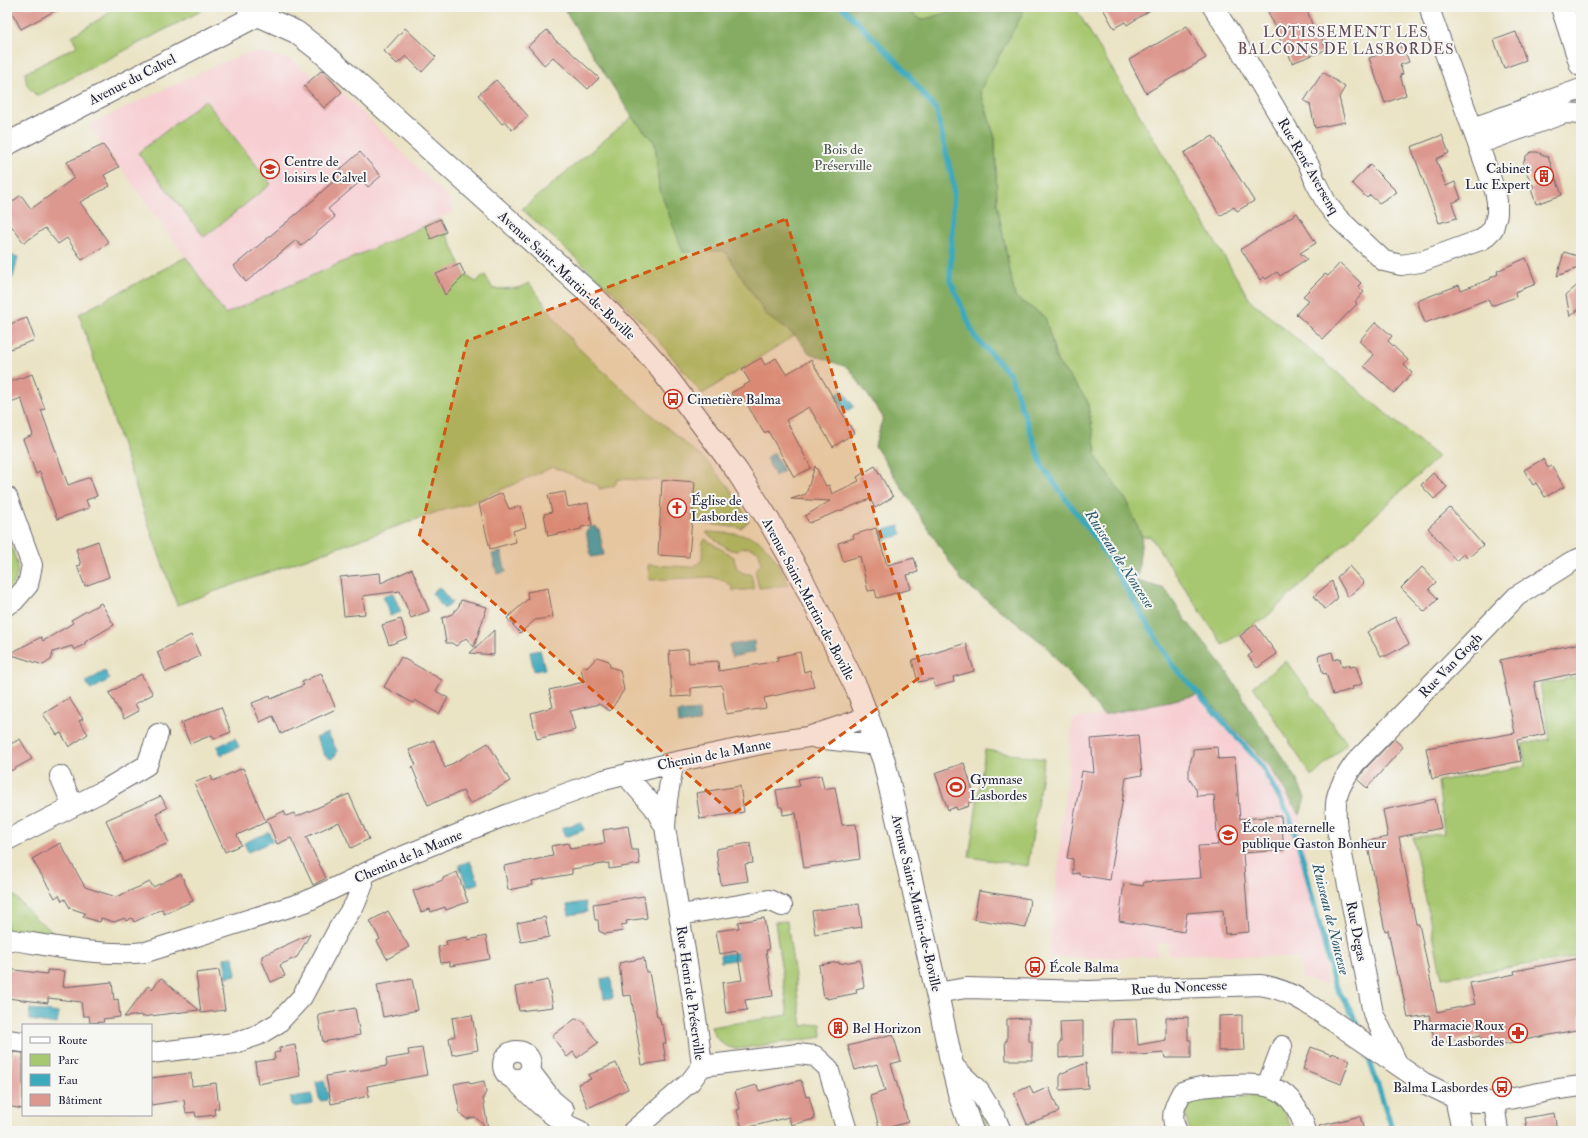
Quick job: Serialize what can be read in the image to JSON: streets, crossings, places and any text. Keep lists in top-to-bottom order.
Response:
{
  "streets": {
    "street": [
      "Avenue du Calvel",
      "Rue René Aversenq",
      "Avenue Saint-Martin-de-Boville",
      "Rue Van Gogh",
      "Chemin de la Manne",
      "Rue Degas",
      "Rue du Noncesse",
      "Rue Henri de Préserville"
    ]
  },
  "crossings": [
    ["Avenue du Calvel", "Avenue Saint-Martin-de-Boville"],
    ["Avenue Saint-Martin-de-Boville", "Chemin de la Manne"],
    ["Avenue Saint-Martin-de-Boville", "Rue du Noncesse"],
    ["Rue Van Gogh", "Rue Degas"],
    ["Chemin de la Manne", "Rue Henri de Préserville"],
    ["Rue Degas", "Rue du Noncesse"]
  ],
  "districts": ["LOTISSEMENT LES BALCONS DE LASBORDES"],
  "water": ["Ruisseau de Noncesse"],
  "parks": ["Bois de Préserville"],
  "places": {
    "school or university": ["Centre de loisirs le Calvel", "École maternelle publique Gaston Bonheur"],
    "building": ["Cabinet Luc Expert", "Bel Horizon"],
    "bus stop": ["Cimetière Balma", "École Balma", "Balma Lasbordes"],
    "church": ["Église de Lasbordes"],
    "sports": ["Gymnase Lasbordes"],
    "pharmacy": ["Pharmacie Roux de Lasbordes"]
  },
  "legend": [
    "Route",
    "Parc",
    "Eau",
    "Bâtiment"
  ]
}
